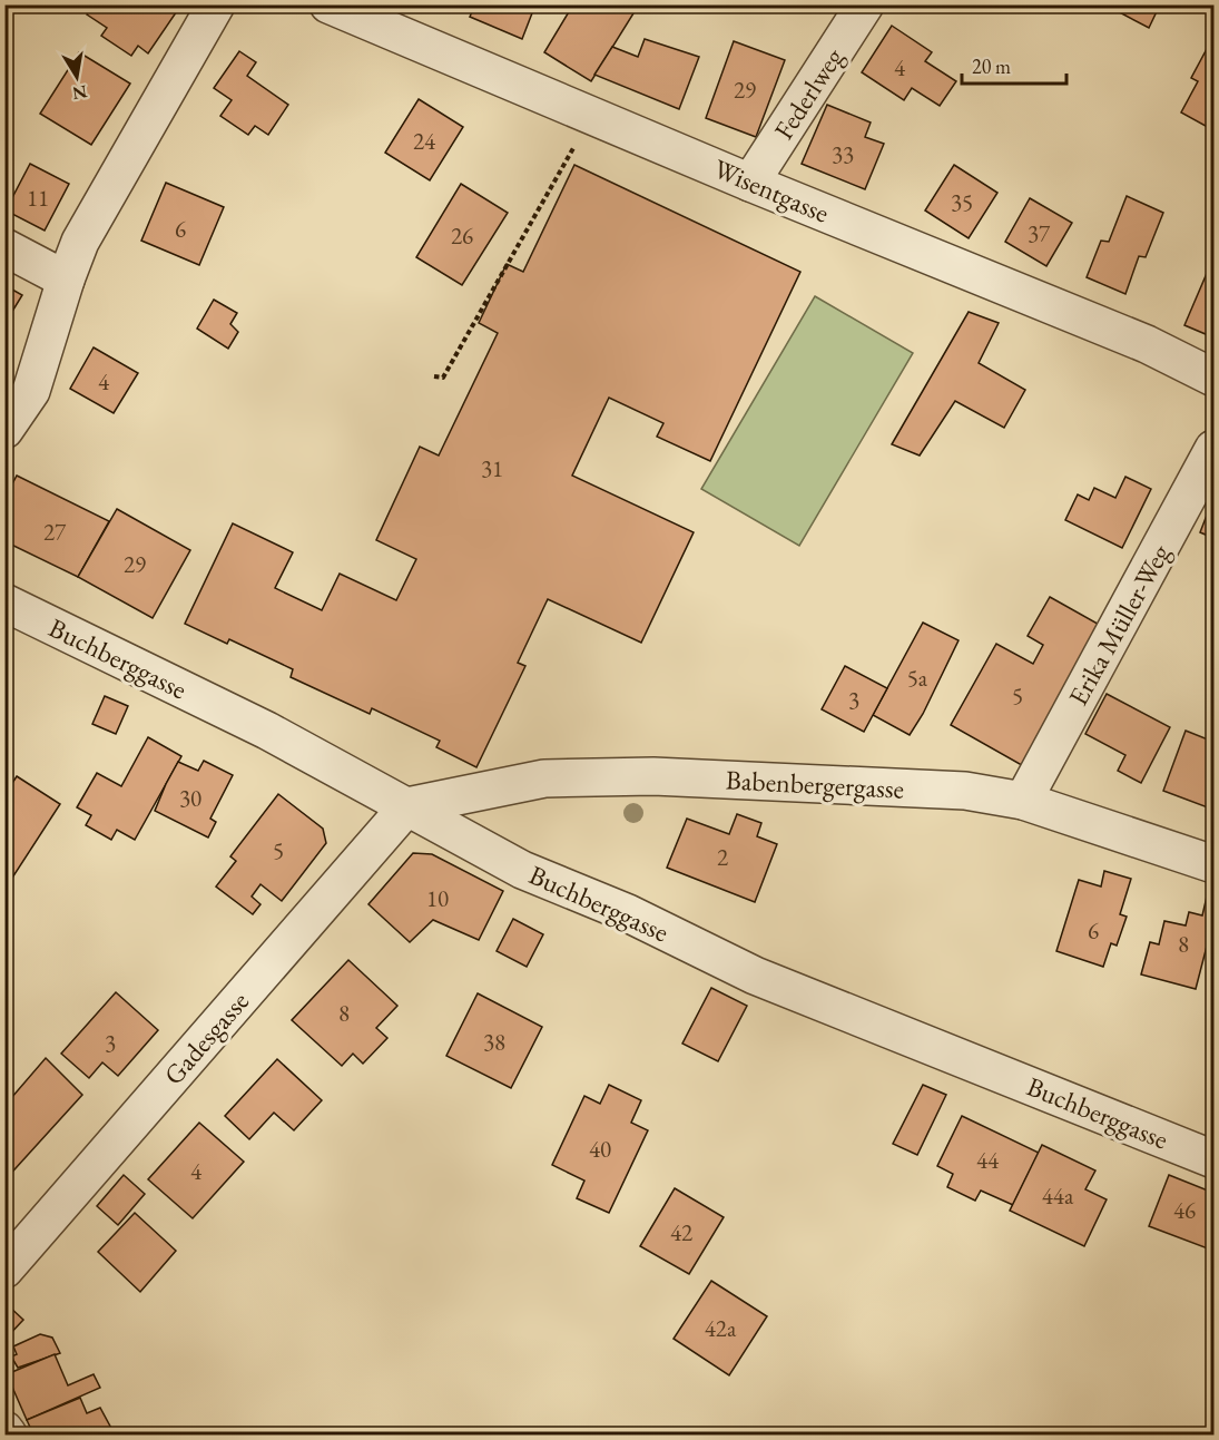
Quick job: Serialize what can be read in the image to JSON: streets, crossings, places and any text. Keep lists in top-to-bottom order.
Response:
{
  "streets": {
    "street": [
      "Federlweg",
      "Wisentgasse",
      "Erika Müller-Weg",
      "Buchberggasse",
      "Babenbergergasse",
      "Gadesgasse"
    ]
  },
  "crossings": [
    ["Federlweg", "Wisentgasse"],
    ["Erika Müller-Weg", "Babenbergergasse"],
    ["Buchberggasse", "Babenbergergasse"],
    ["Buchberggasse", "Gadesgasse"],
    ["Babenbergergasse", "Gadesgasse"]
  ],
  "house_numbers": [
    "4",
    "29",
    "24",
    "33",
    "11",
    "35",
    "6",
    "37",
    "26",
    "4",
    "31",
    "27",
    "29",
    "5a",
    "5",
    "3",
    "30",
    "5",
    "2",
    "10",
    "6",
    "8",
    "8",
    "38",
    "3",
    "40",
    "44",
    "4",
    "44a",
    "46",
    "42",
    "42a"
  ],
  "scale_bar": "20 m",
  "north": "bottom"
}
